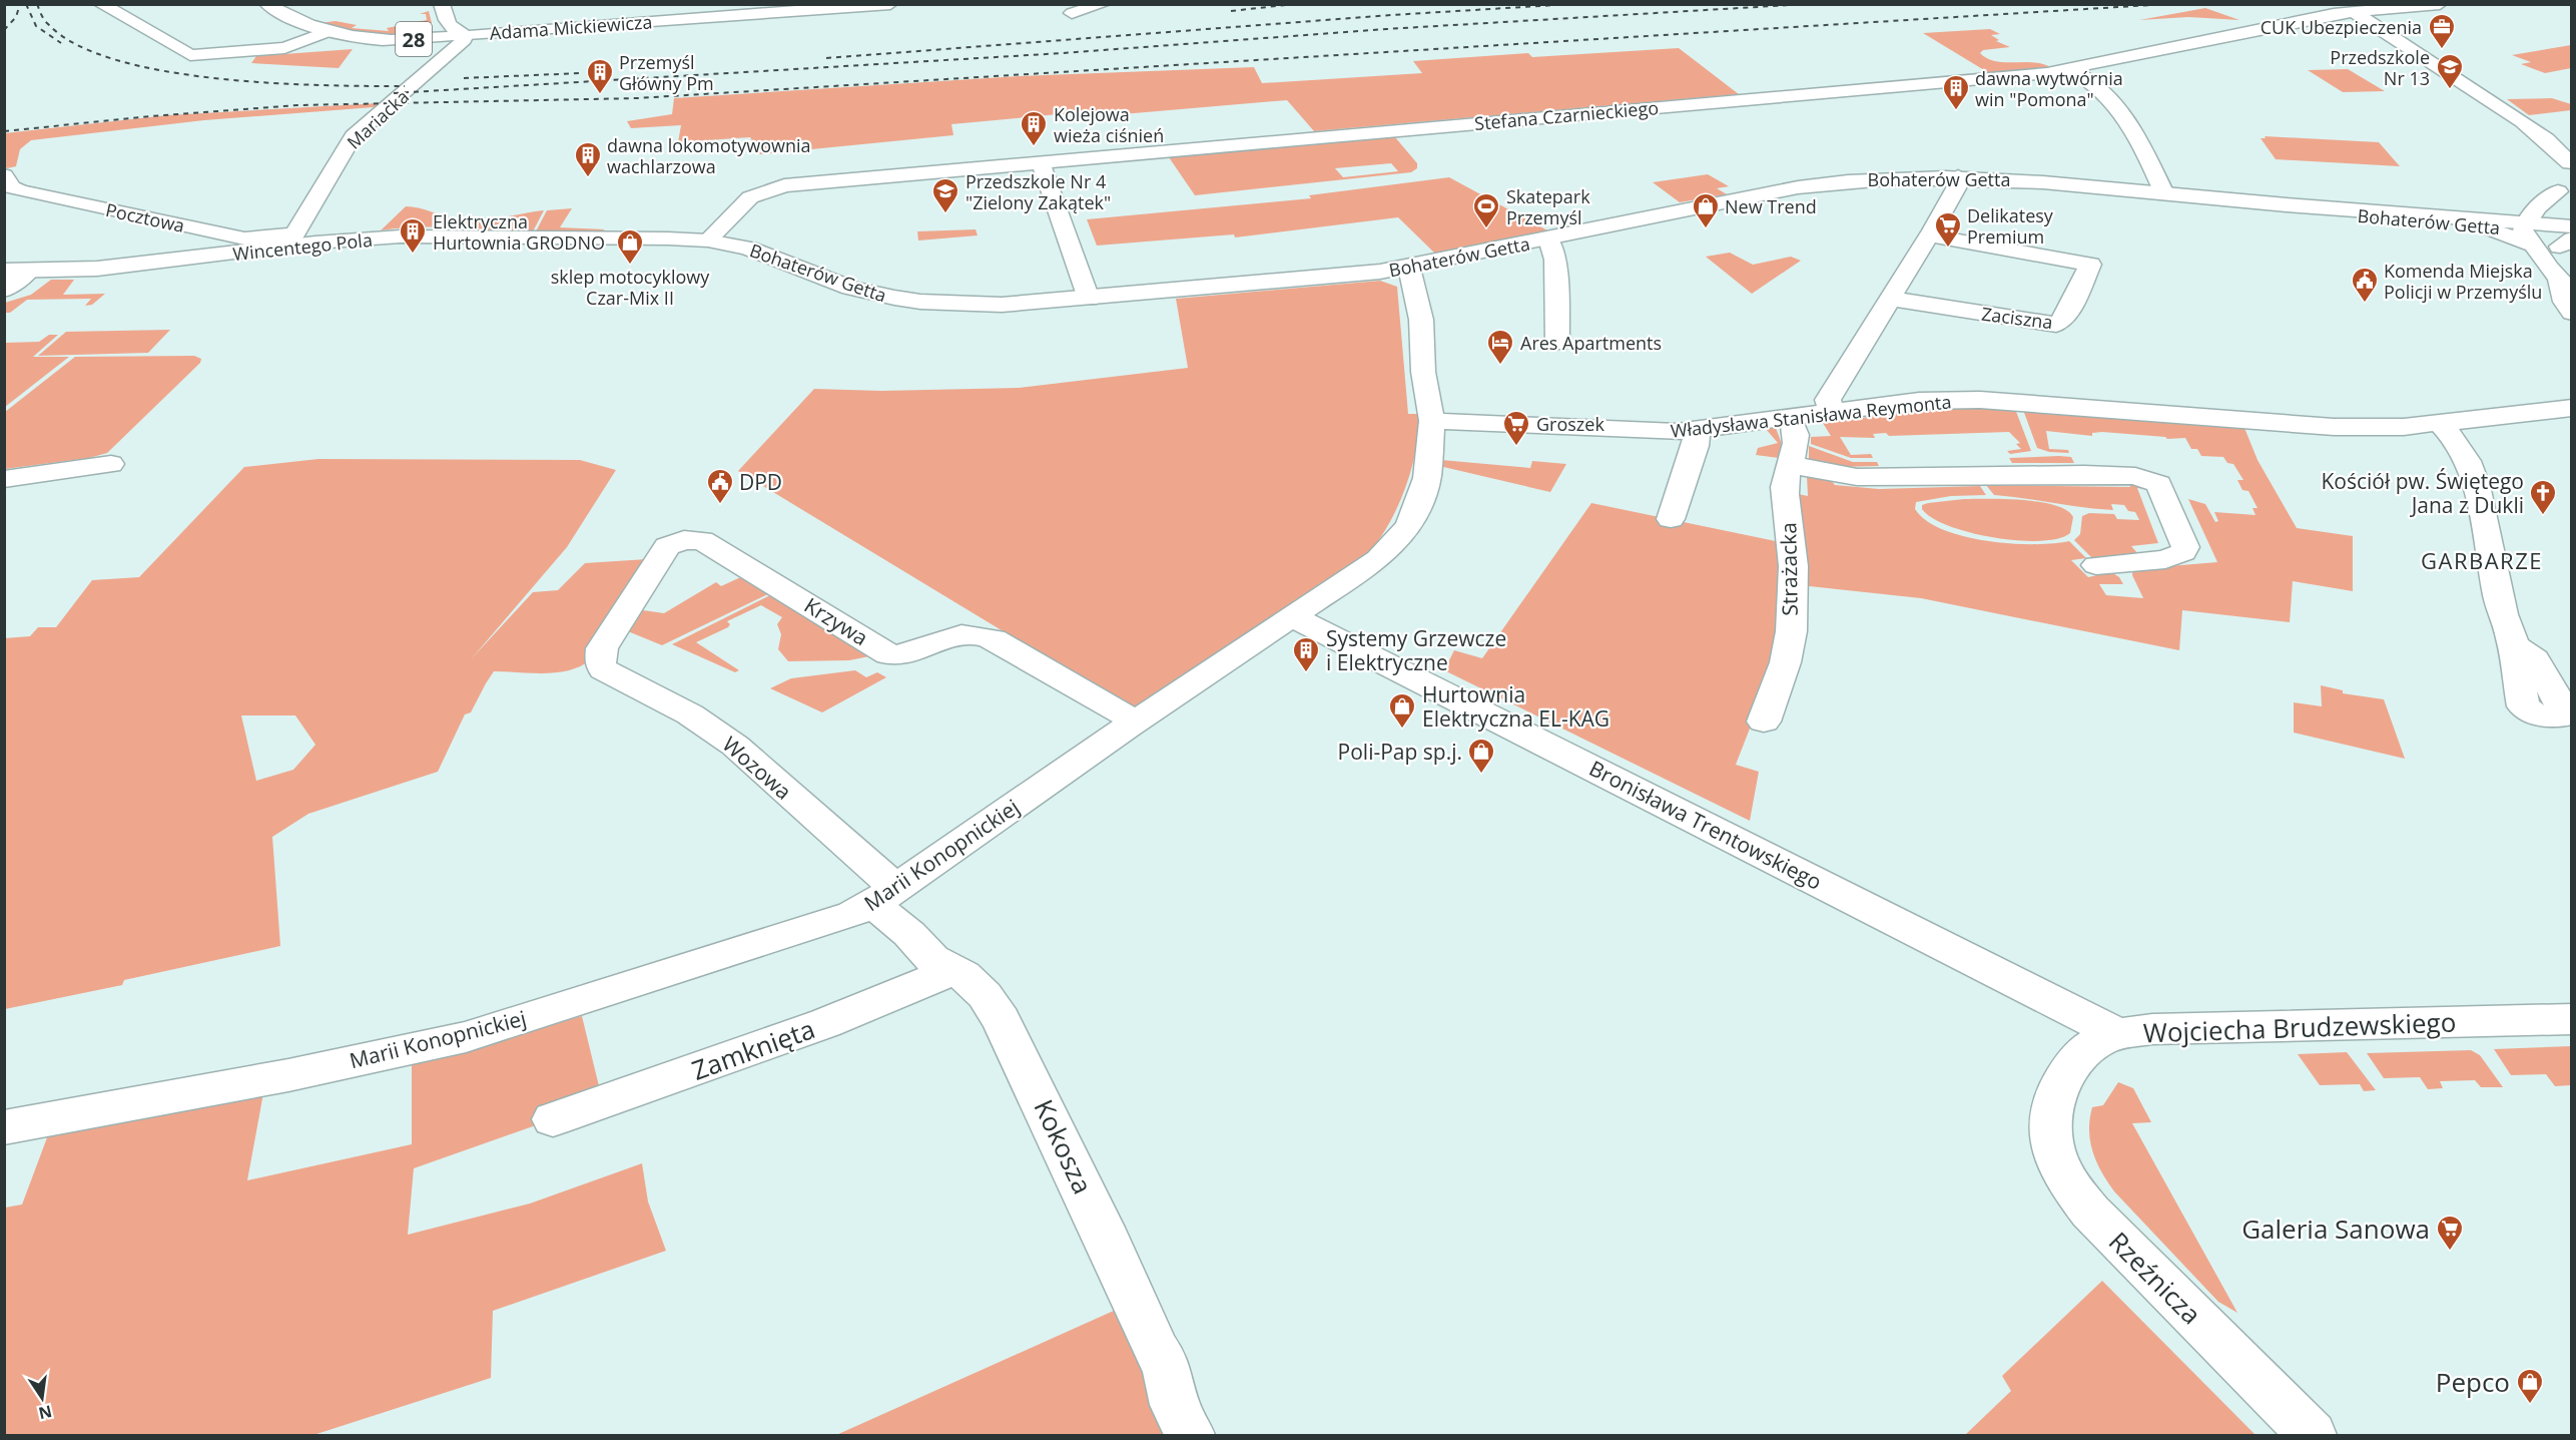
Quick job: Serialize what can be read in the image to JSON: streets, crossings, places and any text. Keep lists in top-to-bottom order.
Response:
{
  "streets": {
    "street": [
      "Adama Mickiewicza",
      "28",
      "Stefana Czarnieckiego",
      "Mariacka",
      "Bohaterów Getta",
      "Pocztowa",
      "Wincentego Pola",
      "Zaciszna",
      "Władysława Stanisława Reymonta",
      "Strażacka",
      "Krzywa",
      "Wozowa",
      "Bronisława Trentowskiego",
      "Marii Konopnickiej",
      "Wojciecha Brudzewskiego",
      "Zamknięta",
      "Kokosza",
      "Rzeźnicza"
    ]
  },
  "crossings": [
    ["Adama Mickiewicza", "28"],
    ["Adama Mickiewicza", "Mariacka"],
    ["Stefana Czarnieckiego", "Bohaterów Getta"],
    ["Stefana Czarnieckiego", "Wincentego Pola"],
    ["Mariacka", "Pocztowa"],
    ["Mariacka", "Wincentego Pola"],
    ["Bohaterów Getta", "Wincentego Pola"],
    ["Bohaterów Getta", "Marii Konopnickiej"],
    ["Pocztowa", "Wincentego Pola"],
    ["Władysława Stanisława Reymonta", "Strażacka"],
    ["Władysława Stanisława Reymonta", "Marii Konopnickiej"],
    ["Krzywa", "Wozowa"],
    ["Krzywa", "Marii Konopnickiej"],
    ["Wozowa", "Marii Konopnickiej"],
    ["Wozowa", "Kokosza"],
    ["Bronisława Trentowskiego", "Marii Konopnickiej"],
    ["Bronisława Trentowskiego", "Wojciecha Brudzewskiego"],
    ["Marii Konopnickiej", "Kokosza"],
    ["Wojciecha Brudzewskiego", "Rzeźnicza"],
    ["Zamknięta", "Kokosza"]
  ],
  "districts": ["GARBARZE"],
  "places": {
    "office": ["CUK Ubezpieczenia"],
    "school or university": ["Przedszkole Nr 13", "Przedszkole Nr 4 \"Zielony Zakątek\""],
    "building": [
      "Przemyśl Główny Pm",
      "dawna wytwórnia win \"Pomona\"",
      "Kolejowa wieża ciśnień",
      "dawna lokomotywownia wachlarzowa",
      "Elektryczna Hurtownia GRODNO",
      "Systemy Grzewcze i Elektryczne"
    ],
    "sports": ["Skatepark Przemyśl"],
    "shop": [
      "New Trend",
      "sklep motocyklowy Czar-Mix II",
      "Hurtownia Elektryczna EL-KAG",
      "Poli-Pap sp.j.",
      "Pepco"
    ],
    "supermarket": ["Delikatesy Premium", "Groszek", "Galeria Sanowa"],
    "public building": ["Komenda Miejska Policji w Przemyślu", "DPD"],
    "hotel": ["Ares Apartments"],
    "church": ["Kościół pw. Świętego Jana z Dukli"]
  },
  "north": "bottom"
}
